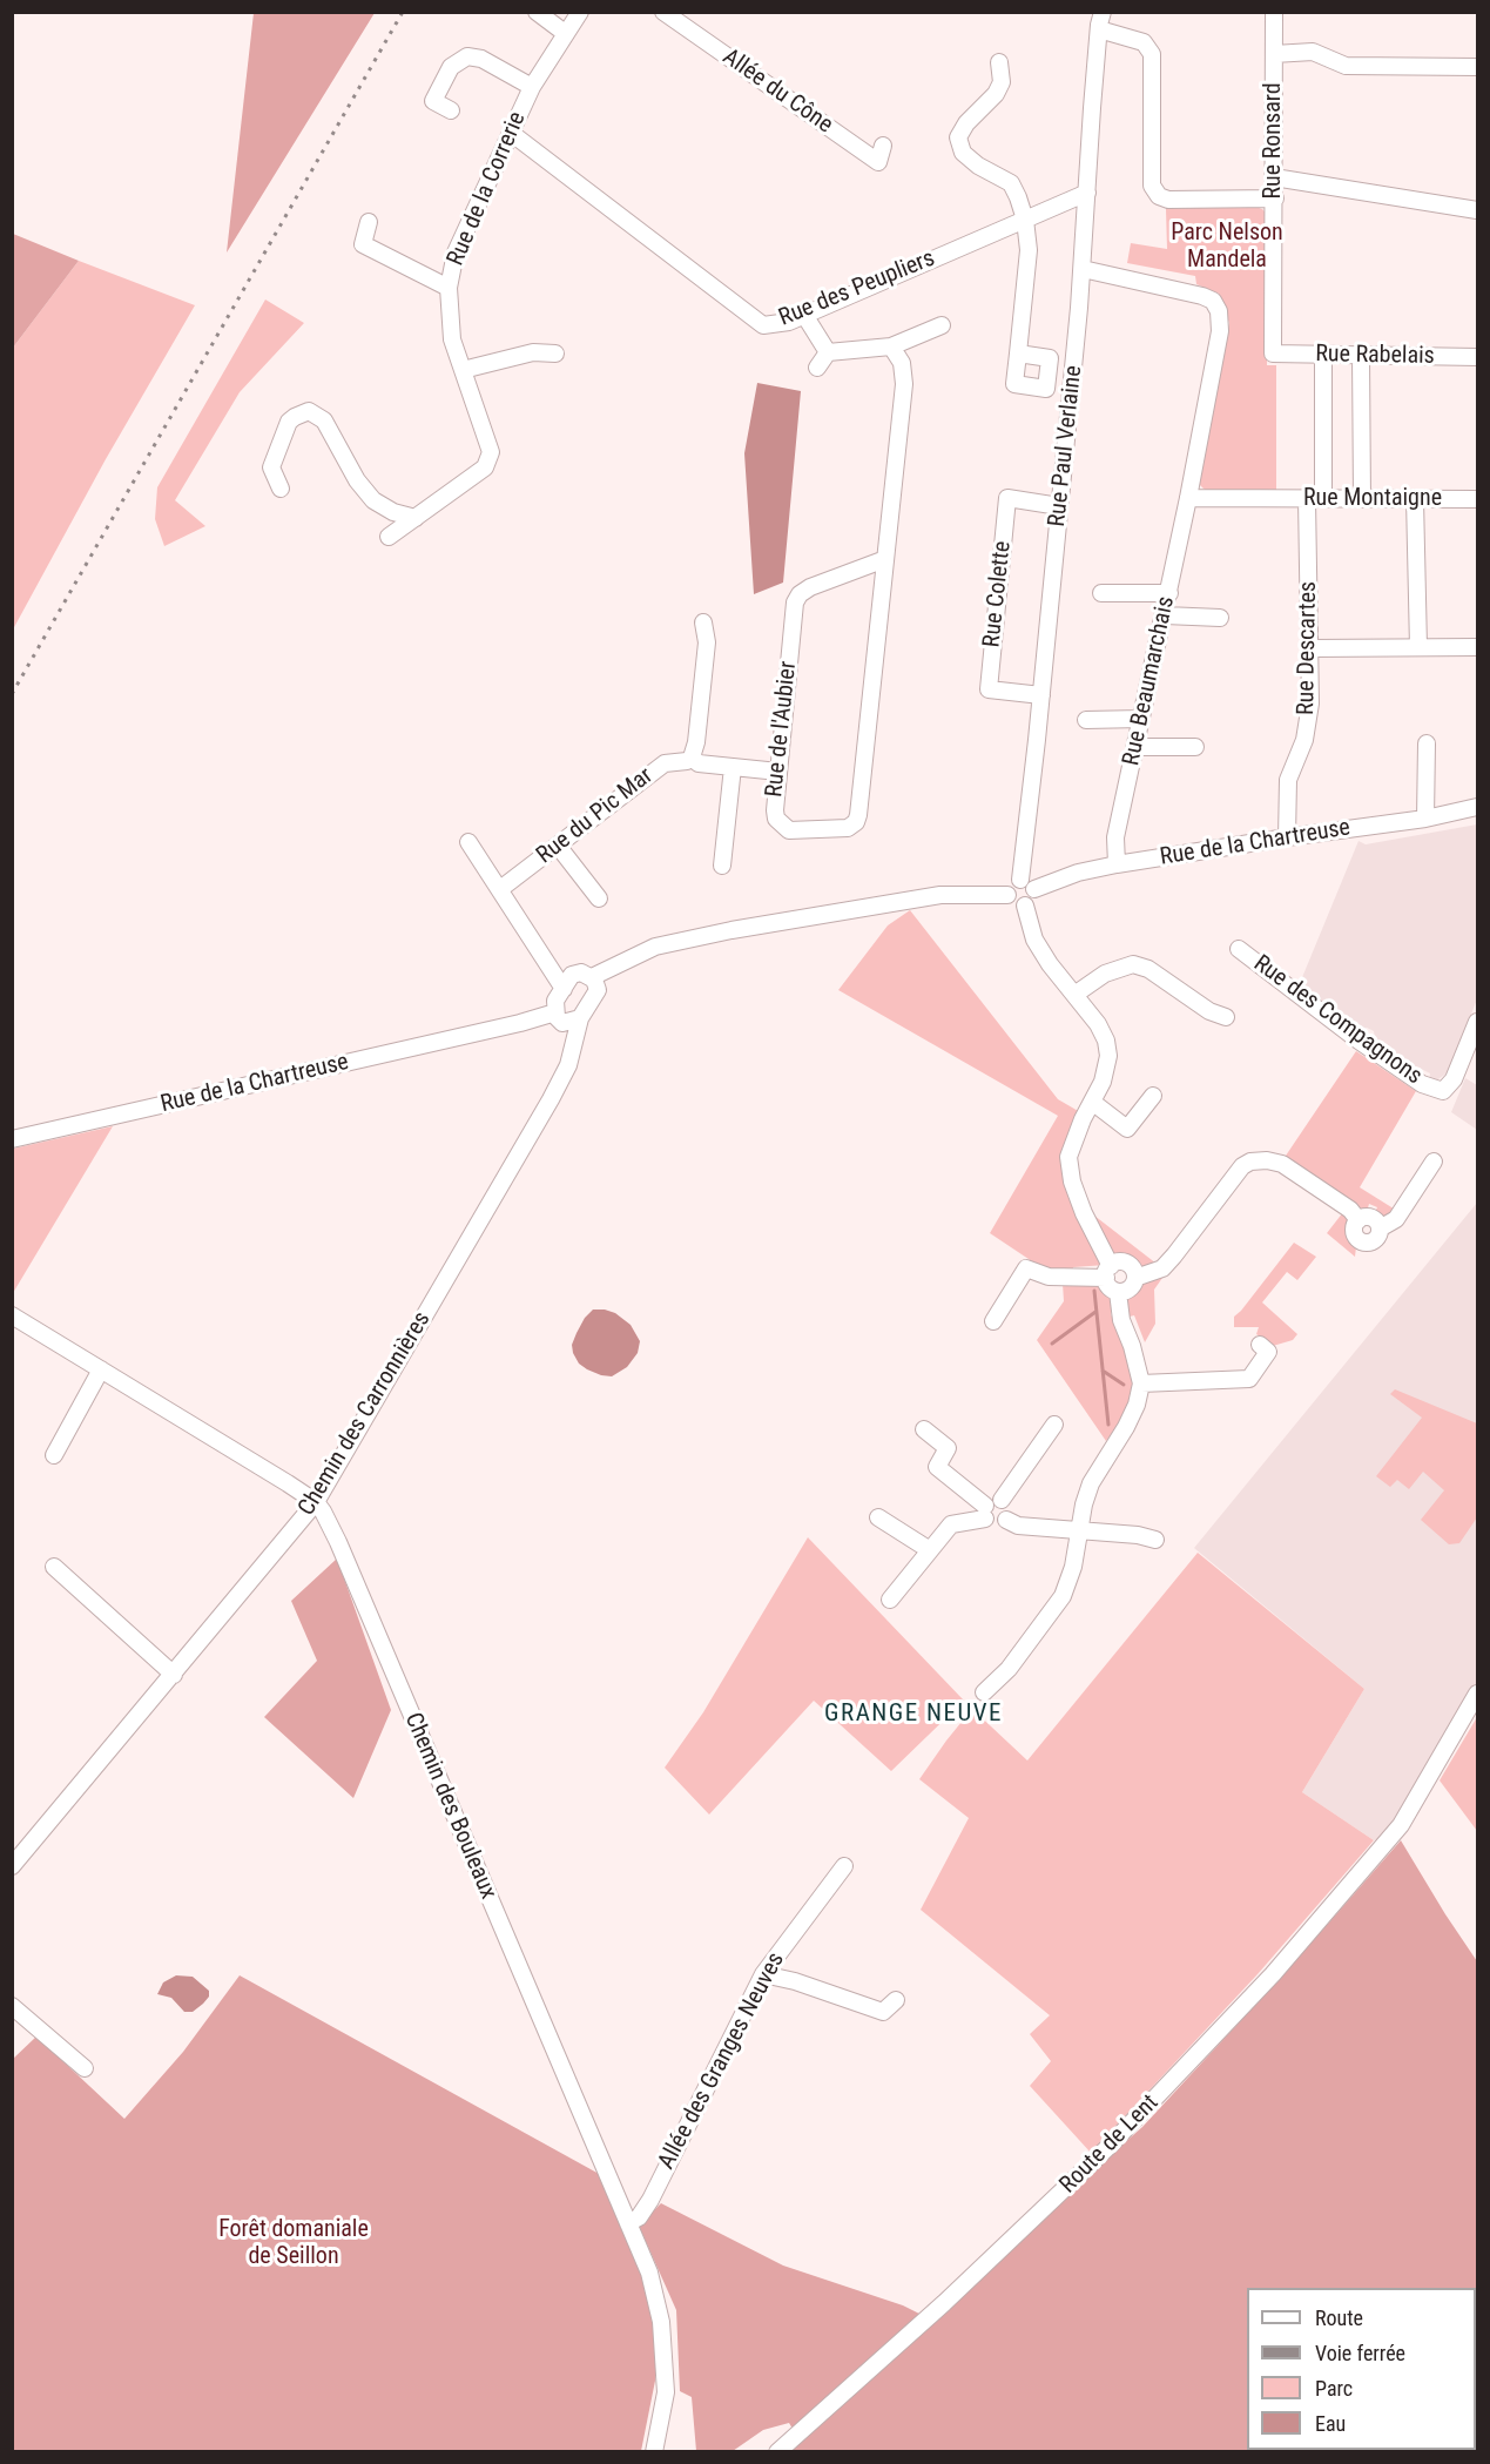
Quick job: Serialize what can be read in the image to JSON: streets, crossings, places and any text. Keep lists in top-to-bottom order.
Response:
{
  "streets": {
    "street": [
      "Allée du Cône",
      "Rue Ronsard",
      "Rue de la Correrie",
      "Rue des Peupliers",
      "Rue Rabelais",
      "Rue Paul Verlaine",
      "Rue Montaigne",
      "Rue Colette",
      "Rue Descartes",
      "Rue Beaumarchais",
      "Rue de l'Aubier",
      "Rue du Pic Mar",
      "Rue de la Chartreuse",
      "Rue des Compagnons",
      "Chemin des Carronnières",
      "Chemin des Bouleaux",
      "Allée des Granges Neuves",
      "Route de Lent"
    ]
  },
  "crossings": [
    ["Rue Ronsard", "Rue Rabelais"],
    ["Rue de la Correrie", "Rue des Peupliers"],
    ["Rue des Peupliers", "Rue Paul Verlaine"],
    ["Rue Rabelais", "Rue Descartes"],
    ["Rue Paul Verlaine", "Rue Colette"],
    ["Rue Paul Verlaine", "Rue Beaumarchais"],
    ["Rue Paul Verlaine", "Rue de la Chartreuse"],
    ["Rue Montaigne", "Rue Descartes"],
    ["Rue Montaigne", "Rue Beaumarchais"],
    ["Rue Descartes", "Rue de la Chartreuse"],
    ["Rue Beaumarchais", "Rue de la Chartreuse"],
    ["Rue de la Chartreuse", "Chemin des Carronnières"],
    ["Chemin des Carronnières", "Chemin des Bouleaux"],
    ["Chemin des Bouleaux", "Allée des Granges Neuves"]
  ],
  "districts": ["GRANGE NEUVE"],
  "parks": ["Parc Nelson Mandela", "Forêt domaniale de Seillon"],
  "legend": [
    "Route",
    "Voie ferrée",
    "Parc",
    "Eau"
  ]
}
